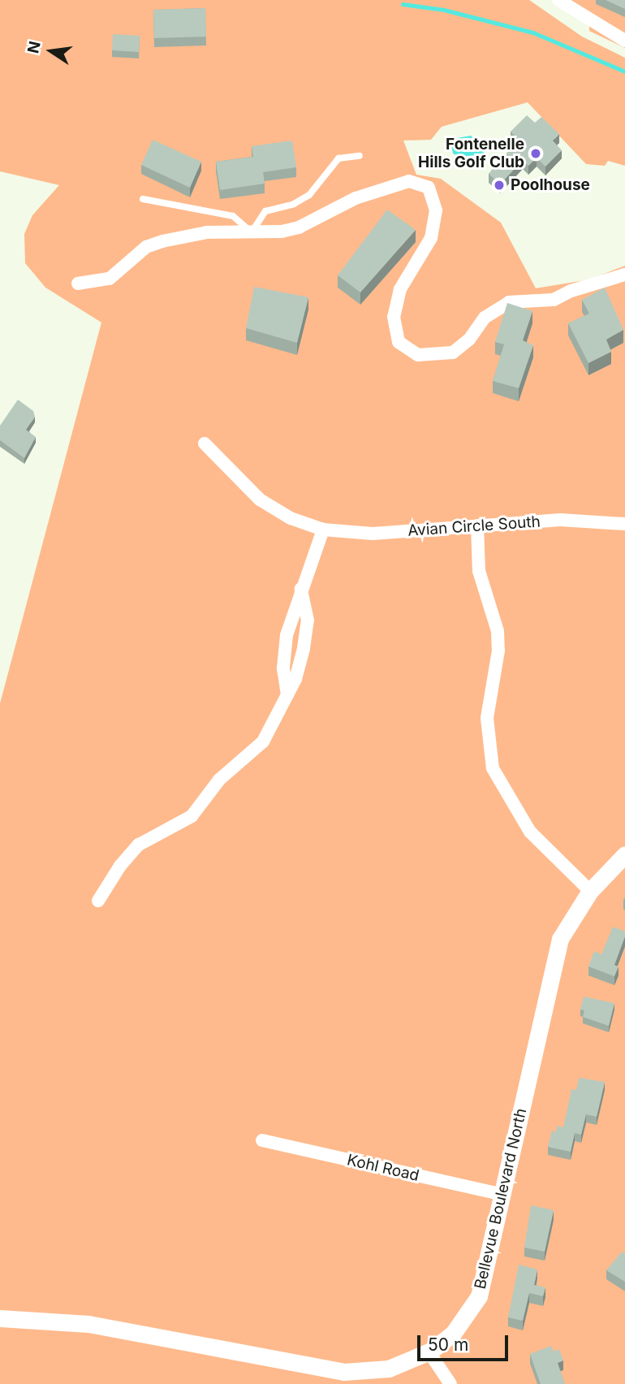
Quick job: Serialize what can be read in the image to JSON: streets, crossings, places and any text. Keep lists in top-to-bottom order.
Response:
{
  "streets": {
    "main road": ["Bellevue Boulevard North"],
    "street": ["Avian Circle South", "Kohl Road"]
  },
  "crossings": [
    ["Kohl Road", "Bellevue Boulevard North"]
  ],
  "places": ["Fontenelle Hills Golf Club", "Poolhouse"],
  "scale_bar": "50 m",
  "north": "left"
}
